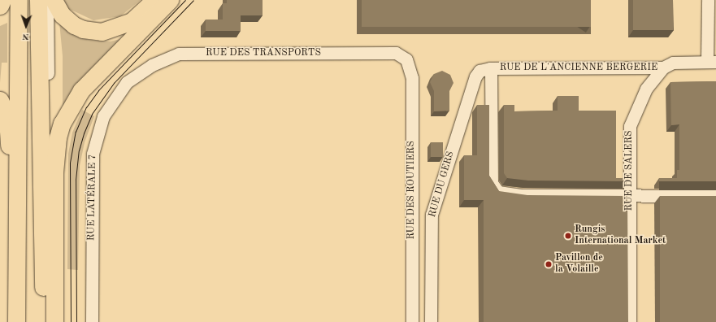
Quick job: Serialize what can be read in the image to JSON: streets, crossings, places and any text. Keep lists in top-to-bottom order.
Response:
{
  "streets": {
    "lane": [
      "RUE DES TRANSPORTS",
      "RUE DE L'ANCIENNE BERGERIE",
      "RUE DE SALERS",
      "RUE DU GERS",
      "RUE DES ROUTIERS",
      "RUE LATÉRALE 7"
    ]
  },
  "crossings": [
    ["RUE DES TRANSPORTS", "RUE DES ROUTIERS"],
    ["RUE DES TRANSPORTS", "RUE LATÉRALE 7"],
    ["RUE DE L'ANCIENNE BERGERIE", "RUE DE SALERS"],
    ["RUE DE L'ANCIENNE BERGERIE", "RUE DU GERS"]
  ],
  "places": ["Rungis International Market", "Pavillon de la Volaille"],
  "north": "bottom"
}
